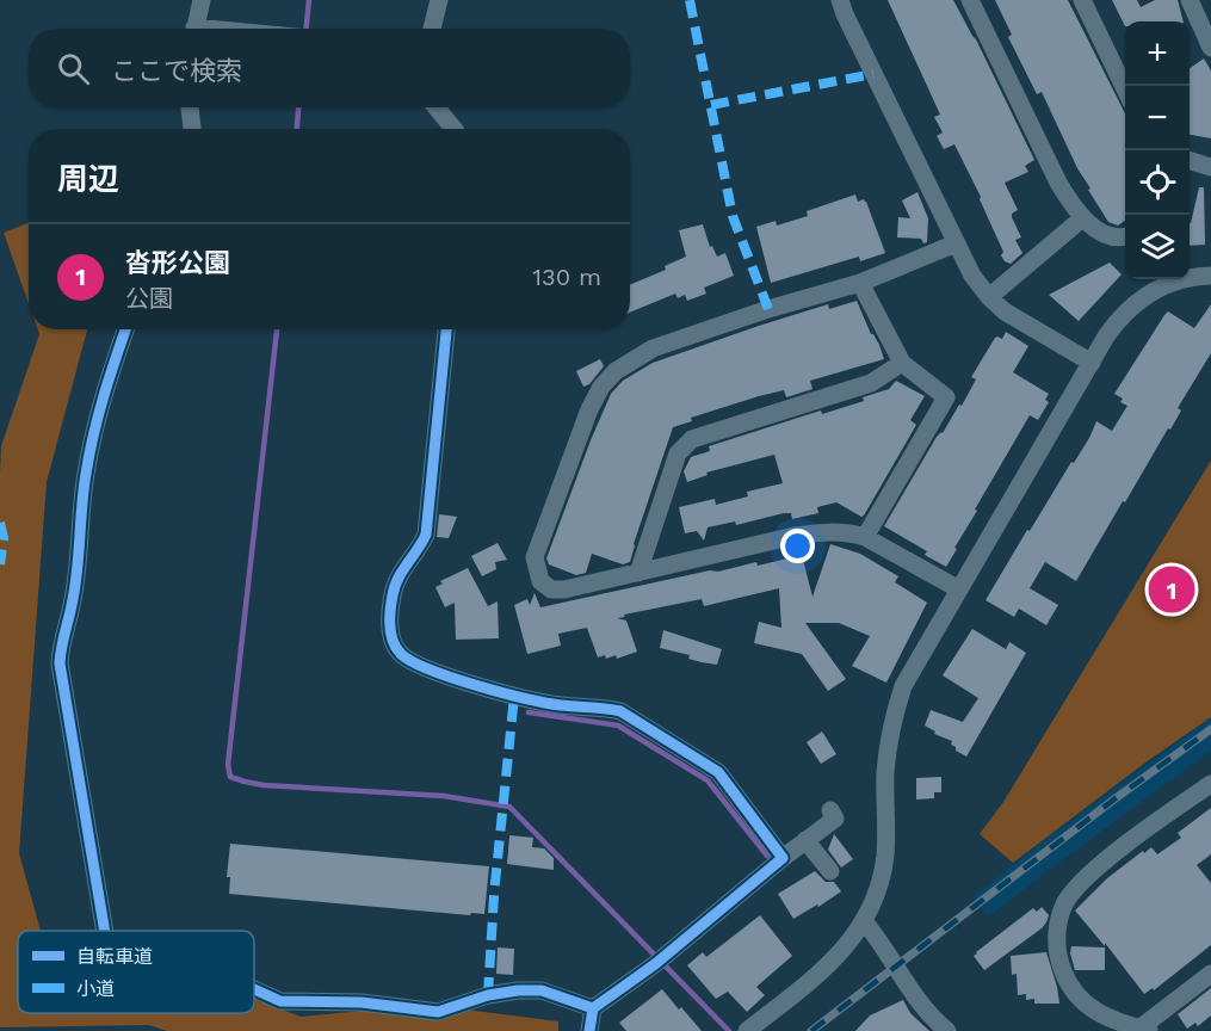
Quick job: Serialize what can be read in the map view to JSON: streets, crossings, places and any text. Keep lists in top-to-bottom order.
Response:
{
  "legend": ["自転車道", "小道"],
  "page": {
    "map_buttons": ["+", "−"],
    "search": "ここで検索",
    "heading": "周辺",
    "list": [
      {
        "mark": "1",
        "name": "沓形公園",
        "note": "公園",
        "value": "130 m"
      }
    ],
    "pins": "1"
  }
}
